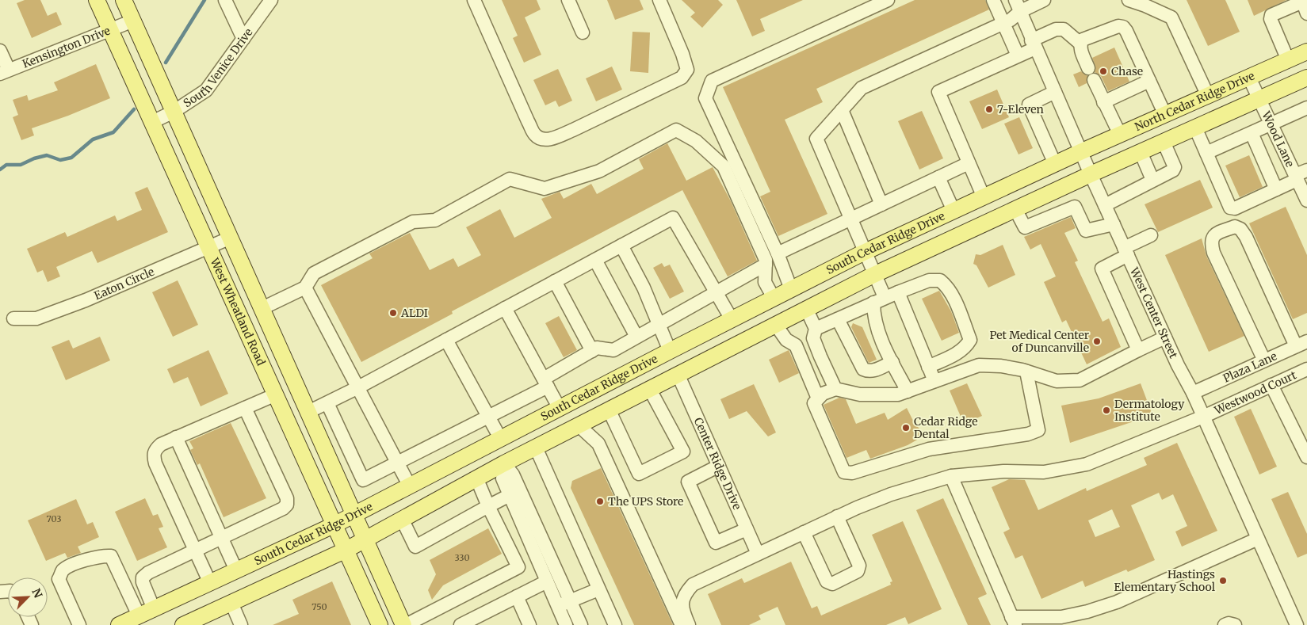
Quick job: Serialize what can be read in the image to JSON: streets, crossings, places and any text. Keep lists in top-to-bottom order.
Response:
{
  "streets": {
    "main road": ["North Cedar Ridge Drive", "South Cedar Ridge Drive", "West Wheatland Road"],
    "street": [
      "Kensington Drive",
      "South Venice Drive",
      "Wood Lane",
      "Eaton Circle",
      "West Center Street",
      "Plaza Lane",
      "Westwood Court",
      "Center Ridge Drive"
    ]
  },
  "crossings": [
    ["Kensington Drive", "West Wheatland Road"],
    ["South Venice Drive", "West Wheatland Road"],
    ["North Cedar Ridge Drive", "Wood Lane"],
    ["North Cedar Ridge Drive", "South Cedar Ridge Drive"],
    ["North Cedar Ridge Drive", "West Center Street"],
    ["South Cedar Ridge Drive", "West Wheatland Road"],
    ["South Cedar Ridge Drive", "West Center Street"],
    ["South Cedar Ridge Drive", "Center Ridge Drive"],
    ["Eaton Circle", "West Wheatland Road"],
    ["West Center Street", "Plaza Lane"],
    ["West Center Street", "Westwood Court"],
    ["Westwood Court", "Center Ridge Drive"]
  ],
  "places": [
    "Chase",
    "7-Eleven",
    "ALDI",
    "Pet Medical Center of Duncanville",
    "Dermatology Institute",
    "Cedar Ridge Dental",
    "The UPS Store",
    "Hastings Elementary School"
  ],
  "house_numbers": ["703", "330", "750"],
  "north": "top right"
}
